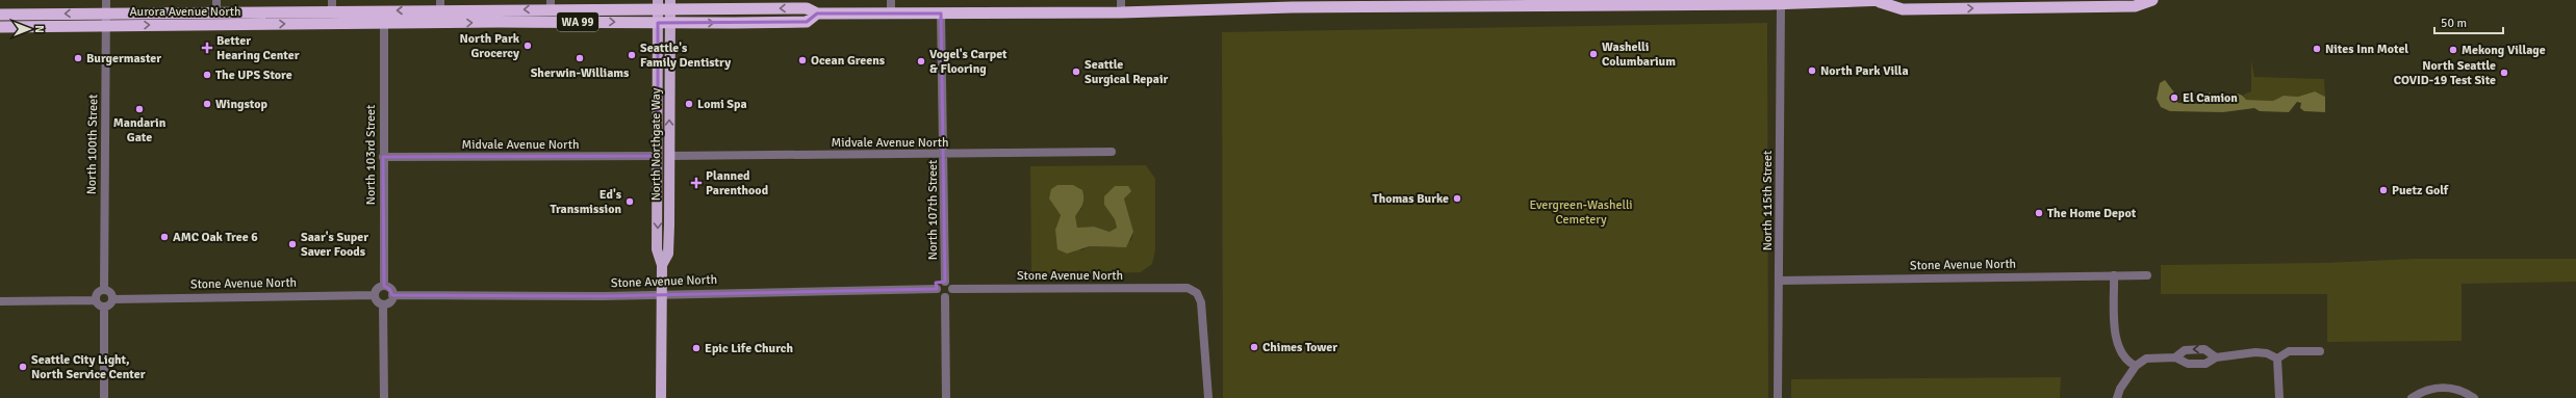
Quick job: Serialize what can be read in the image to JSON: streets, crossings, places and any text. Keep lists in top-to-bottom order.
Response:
{
  "streets": {
    "highway": ["Aurora Avenue North", "WA 99"],
    "main road": ["North Northgate Way"],
    "street": [
      "Midvale Avenue North",
      "North 100th Street",
      "North 103rd Street",
      "North 115th Street",
      "North 107th Street",
      "Stone Avenue North"
    ]
  },
  "crossings": [
    ["Aurora Avenue North", "North 100th Street"],
    ["Aurora Avenue North", "North Northgate Way"],
    ["Aurora Avenue North", "North 103rd Street"],
    ["Aurora Avenue North", "North 115th Street"],
    ["Aurora Avenue North", "North 107th Street"],
    ["Midvale Avenue North", "North Northgate Way"],
    ["Midvale Avenue North", "North 103rd Street"],
    ["Midvale Avenue North", "North 107th Street"],
    ["North 100th Street", "Stone Avenue North"],
    ["North Northgate Way", "Stone Avenue North"],
    ["North 103rd Street", "Stone Avenue North"],
    ["North 115th Street", "Stone Avenue North"],
    ["North 107th Street", "Stone Avenue North"]
  ],
  "parks": ["Evergreen-Washelli Cemetery"],
  "places": {
    "other": [
      "North Park Grocercy",
      "Nites Inn Motel",
      "Mekong Village",
      "Washelli Columbarium",
      "Seattle's Family Dentistry",
      "Burgermaster",
      "Sherwin-Williams",
      "Ocean Greens",
      "Vogel's Carpet & Flooring",
      "North Park Villa",
      "Seattle Surgical Repair",
      "North Seattle COVID-19 Test Site",
      "The UPS Store",
      "El Camion",
      "Wingstop",
      "Lomi Spa",
      "Mandarin Gate",
      "Puetz Golf",
      "Thomas Burke",
      "Ed's Transmission",
      "The Home Depot",
      "AMC Oak Tree 6",
      "Saar's Super Saver Foods",
      "Chimes Tower",
      "Epic Life Church",
      "Seattle City Light, North Service Center"
    ],
    "health": ["Better Hearing Center", "Planned Parenthood"]
  },
  "scale_bar": "50 m",
  "north": "right"
}
